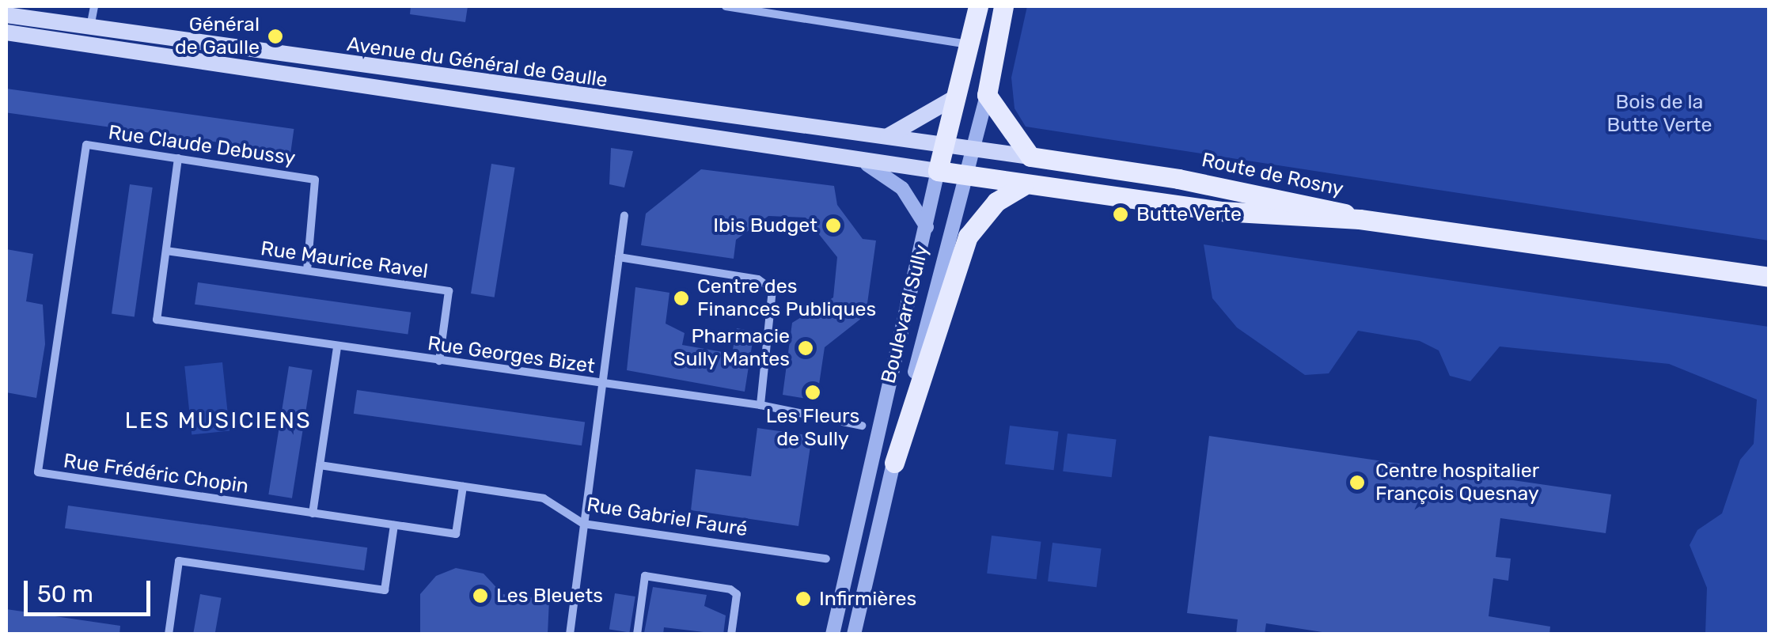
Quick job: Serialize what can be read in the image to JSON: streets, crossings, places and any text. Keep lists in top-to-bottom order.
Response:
{
  "streets": {
    "main road": ["Avenue du Général de Gaulle", "Route de Rosny", "Boulevard Sully"],
    "street": [
      "Rue Claude Debussy",
      "Rue Maurice Ravel",
      "Rue Georges Bizet",
      "Rue Frédéric Chopin",
      "Rue Gabriel Fauré"
    ]
  },
  "crossings": [
    ["Avenue du Général de Gaulle", "Route de Rosny"],
    ["Avenue du Général de Gaulle", "Boulevard Sully"],
    ["Rue Claude Debussy", "Rue Maurice Ravel"],
    ["Rue Claude Debussy", "Rue Frédéric Chopin"],
    ["Route de Rosny", "Boulevard Sully"],
    ["Rue Maurice Ravel", "Rue Georges Bizet"],
    ["Rue Frédéric Chopin", "Rue Gabriel Fauré"]
  ],
  "districts": ["LES MUSICIENS"],
  "parks": ["Bois de la Butte Verte"],
  "places": [
    "Général de Gaulle",
    "Butte Verte",
    "Ibis Budget",
    "Centre des Finances Publiques",
    "Pharmacie Sully Mantes",
    "Les Fleurs de Sully",
    "Centre hospitalier François Quesnay",
    "Les Bleuets",
    "Infirmières"
  ],
  "scale_bar": "50 m"
}
